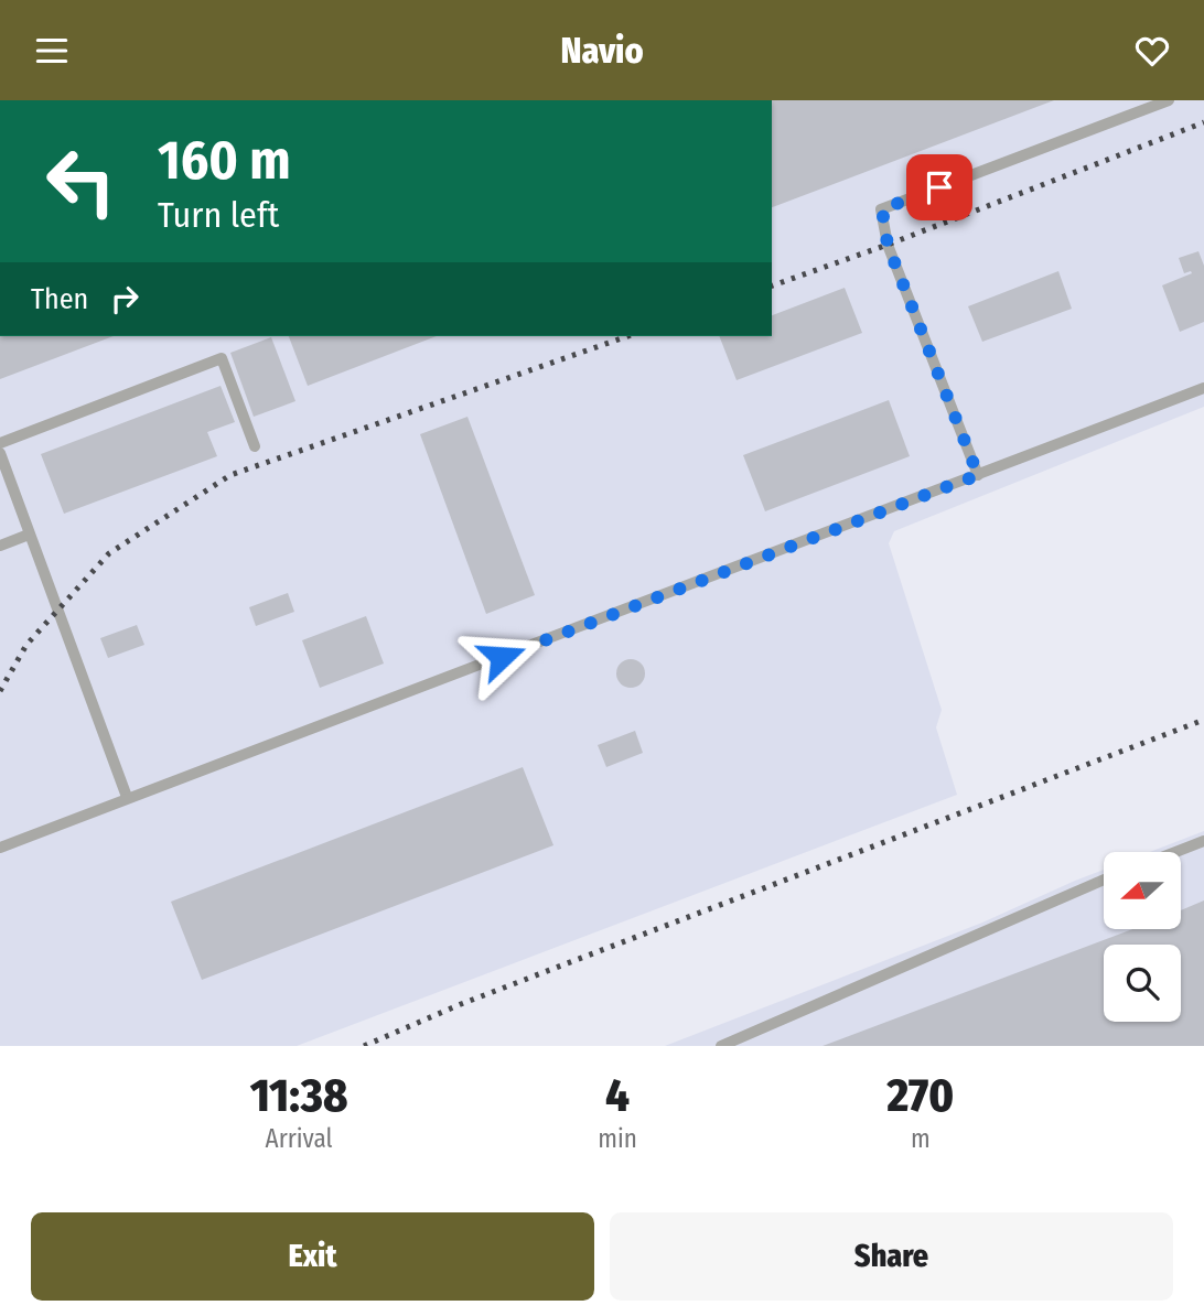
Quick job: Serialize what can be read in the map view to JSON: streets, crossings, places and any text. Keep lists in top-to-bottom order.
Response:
{
  "north": "left",
  "page": {
    "header": "Navio",
    "turn": ["160 m", "Turn left"],
    "then": "Then",
    "eta": [
      "11:38",
      "Arrival",
      "4",
      "min",
      "270",
      "m"
    ],
    "buttons": ["Exit", "Share"]
  }
}
